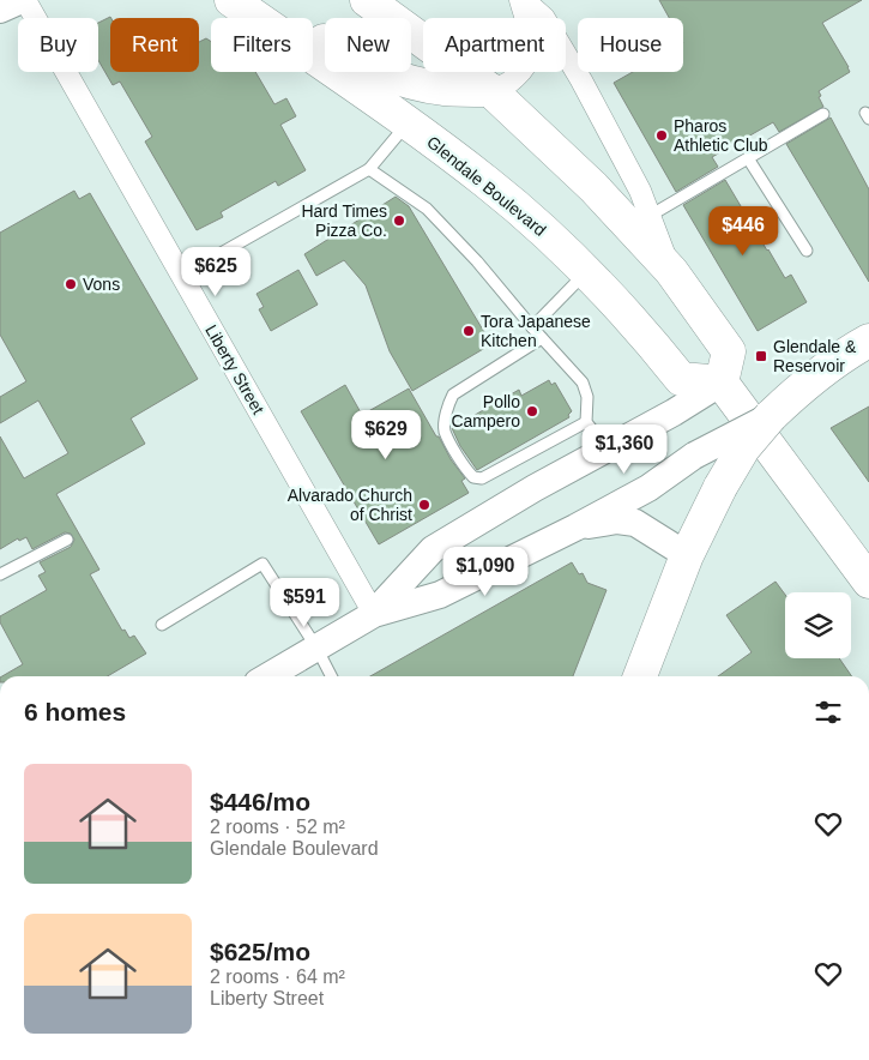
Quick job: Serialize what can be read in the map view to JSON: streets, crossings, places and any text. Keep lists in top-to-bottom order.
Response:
{
  "streets": {
    "main road": ["Glendale Boulevard"],
    "street": ["Liberty Street"]
  },
  "places": {
    "other": [
      "Pharos Athletic Club",
      "Hard Times Pizza Co.",
      "Vons",
      "Tora Japanese Kitchen",
      "Pollo Campero",
      "Alvarado Church of Christ"
    ],
    "transit": ["Glendale & Reservoir"]
  },
  "page": {
    "chip": [
      "Buy",
      "Rent",
      "Filters",
      "New",
      "Apartment",
      "House"
    ],
    "price": [
      "$446",
      "$625",
      "$629",
      "$1,360",
      "$1,090",
      "$591"
    ],
    "heading": "6 homes",
    "list": [
      {
        "name": "$446/mo",
        "note": "2 rooms · 52 m² · Glendale Boulevard"
      },
      {
        "name": "$625/mo",
        "note": "2 rooms · 64 m² · Liberty Street"
      }
    ]
  }
}
